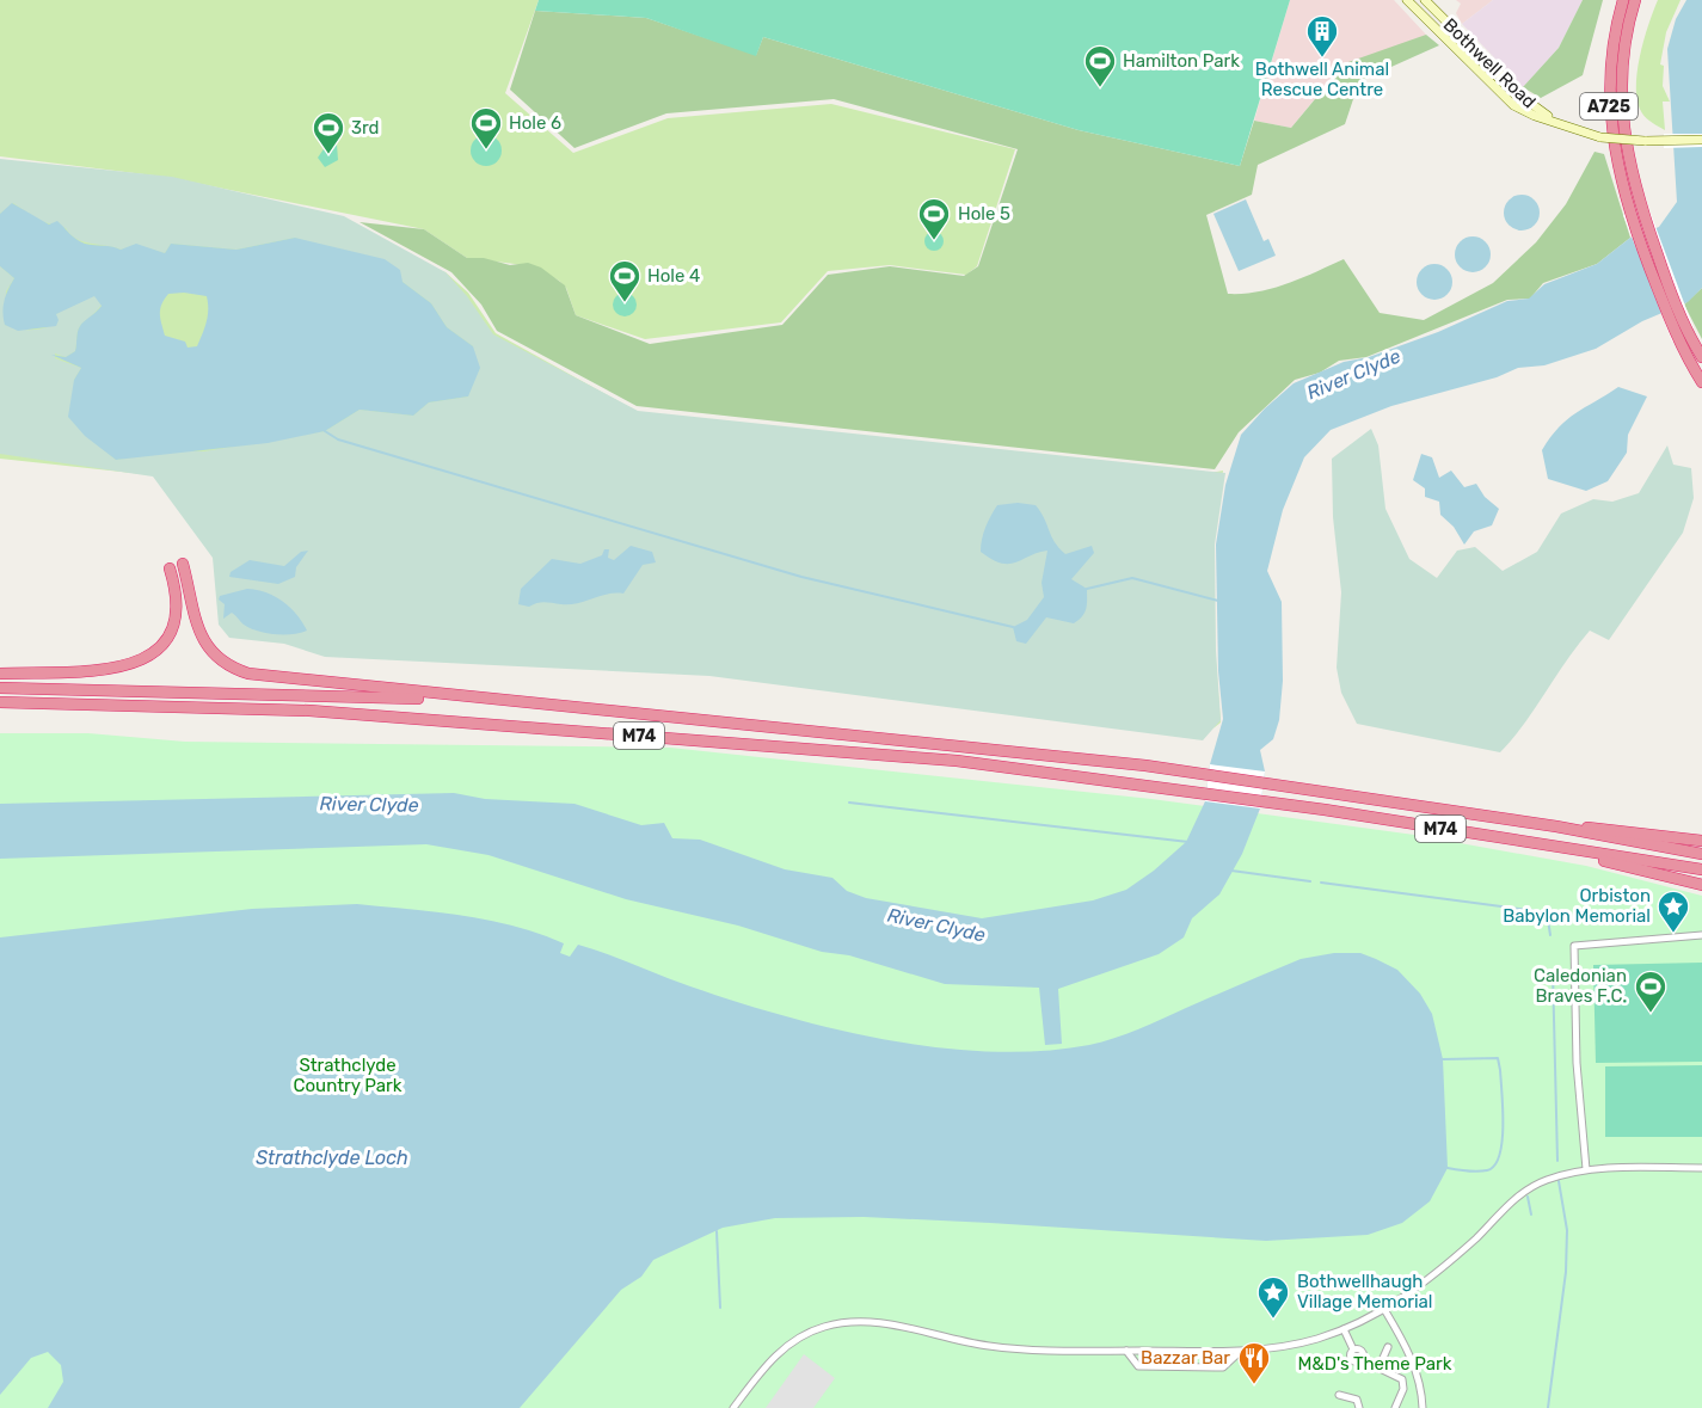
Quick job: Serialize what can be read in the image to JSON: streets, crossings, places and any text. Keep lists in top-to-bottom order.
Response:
{
  "streets": {
    "highway": ["A725", "M74"],
    "main road": ["Bothwell Road"]
  },
  "water": ["River Clyde", "Strathclyde Loch"],
  "parks": ["Strathclyde Country Park", "M&D's Theme Park"],
  "places": {
    "building": ["Bothwell Animal Rescue Centre"],
    "sports": [
      "Hamilton Park",
      "Hole 6",
      "3rd",
      "Hole 5",
      "Hole 4",
      "Caledonian Braves F.C."
    ],
    "place": ["Orbiston Babylon Memorial", "Bothwellhaugh Village Memorial"],
    "restaurant": ["Bazzar Bar"]
  }
}
